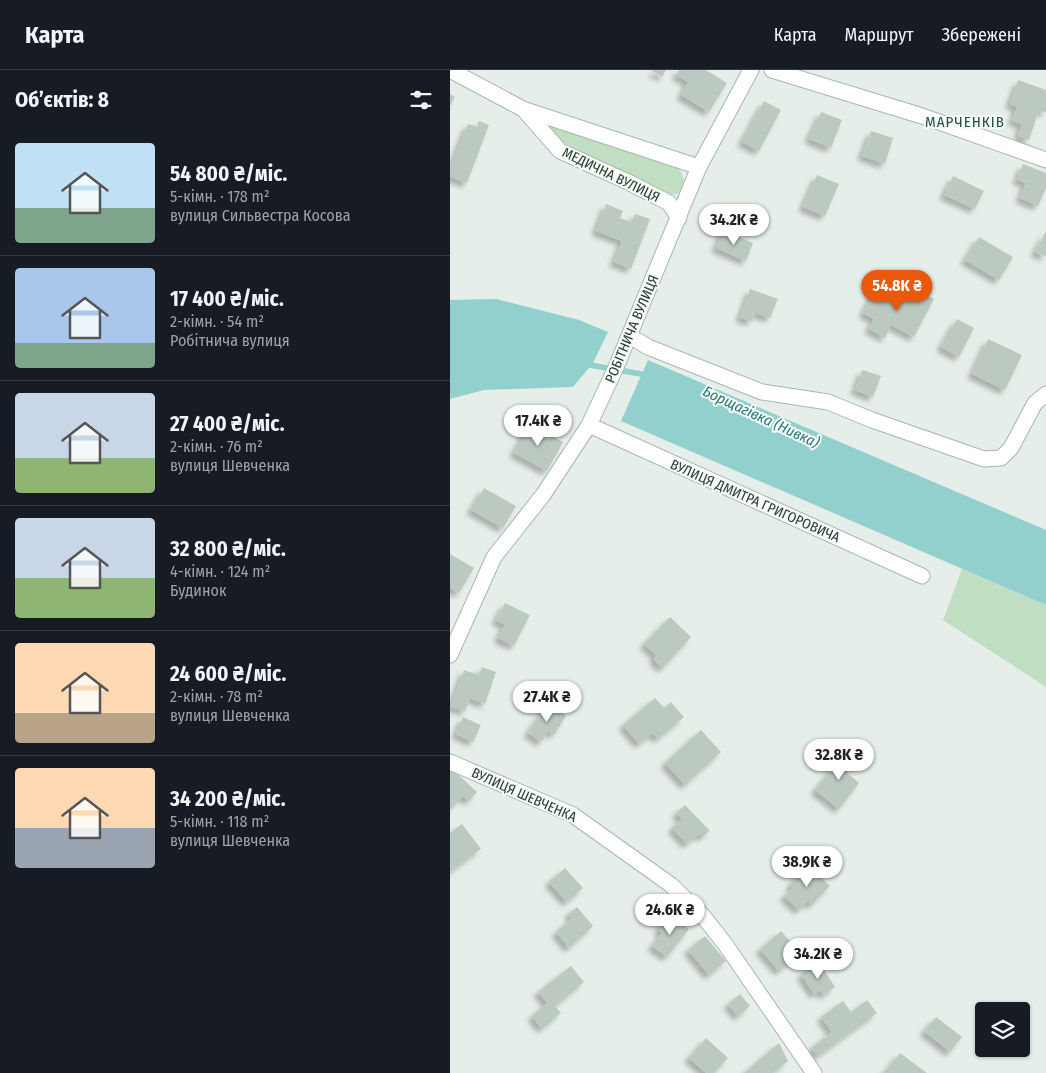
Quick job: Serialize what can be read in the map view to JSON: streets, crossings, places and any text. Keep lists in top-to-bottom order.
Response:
{
  "streets": {
    "street": [
      "МЕДИЧНА ВУЛИЦЯ",
      "РОБІТНИЧА ВУЛИЦЯ",
      "ВУЛИЦЯ ДМИТРА ГРИГОРОВИЧА",
      "ВУЛИЦЯ ШЕВЧЕНКА"
    ]
  },
  "crossings": [
    ["МЕДИЧНА ВУЛИЦЯ", "РОБІТНИЧА ВУЛИЦЯ"],
    ["РОБІТНИЧА ВУЛИЦЯ", "ВУЛИЦЯ ДМИТРА ГРИГОРОВИЧА"]
  ],
  "districts": ["МАРЧЕНКІВ"],
  "water": ["Борщагівка (Нивка)"],
  "page": {
    "header": "Карта",
    "nav": ["Карта", "Маршрут", "Збережені"],
    "heading": "Об’єктів: 8",
    "list": [
      {
        "name": "54 800 ₴/міс.",
        "note": "5-кімн. · 178 m² · вулиця Сильвестра Косова"
      },
      {
        "name": "17 400 ₴/міс.",
        "note": "2-кімн. · 54 m² · Робітнича вулиця"
      },
      {
        "name": "27 400 ₴/міс.",
        "note": "2-кімн. · 76 m² · вулиця Шевченка"
      },
      {
        "name": "32 800 ₴/міс.",
        "note": "4-кімн. · 124 m² · Будинок"
      },
      {
        "name": "24 600 ₴/міс.",
        "note": "2-кімн. · 78 m² · вулиця Шевченка"
      },
      {
        "name": "34 200 ₴/міс.",
        "note": "5-кімн. · 118 m² · вулиця Шевченка"
      }
    ],
    "price": [
      "34.2K ₴",
      "54.8K ₴",
      "17.4K ₴",
      "27.4K ₴",
      "32.8K ₴",
      "38.9K ₴",
      "24.6K ₴",
      "34.2K ₴"
    ]
  }
}
